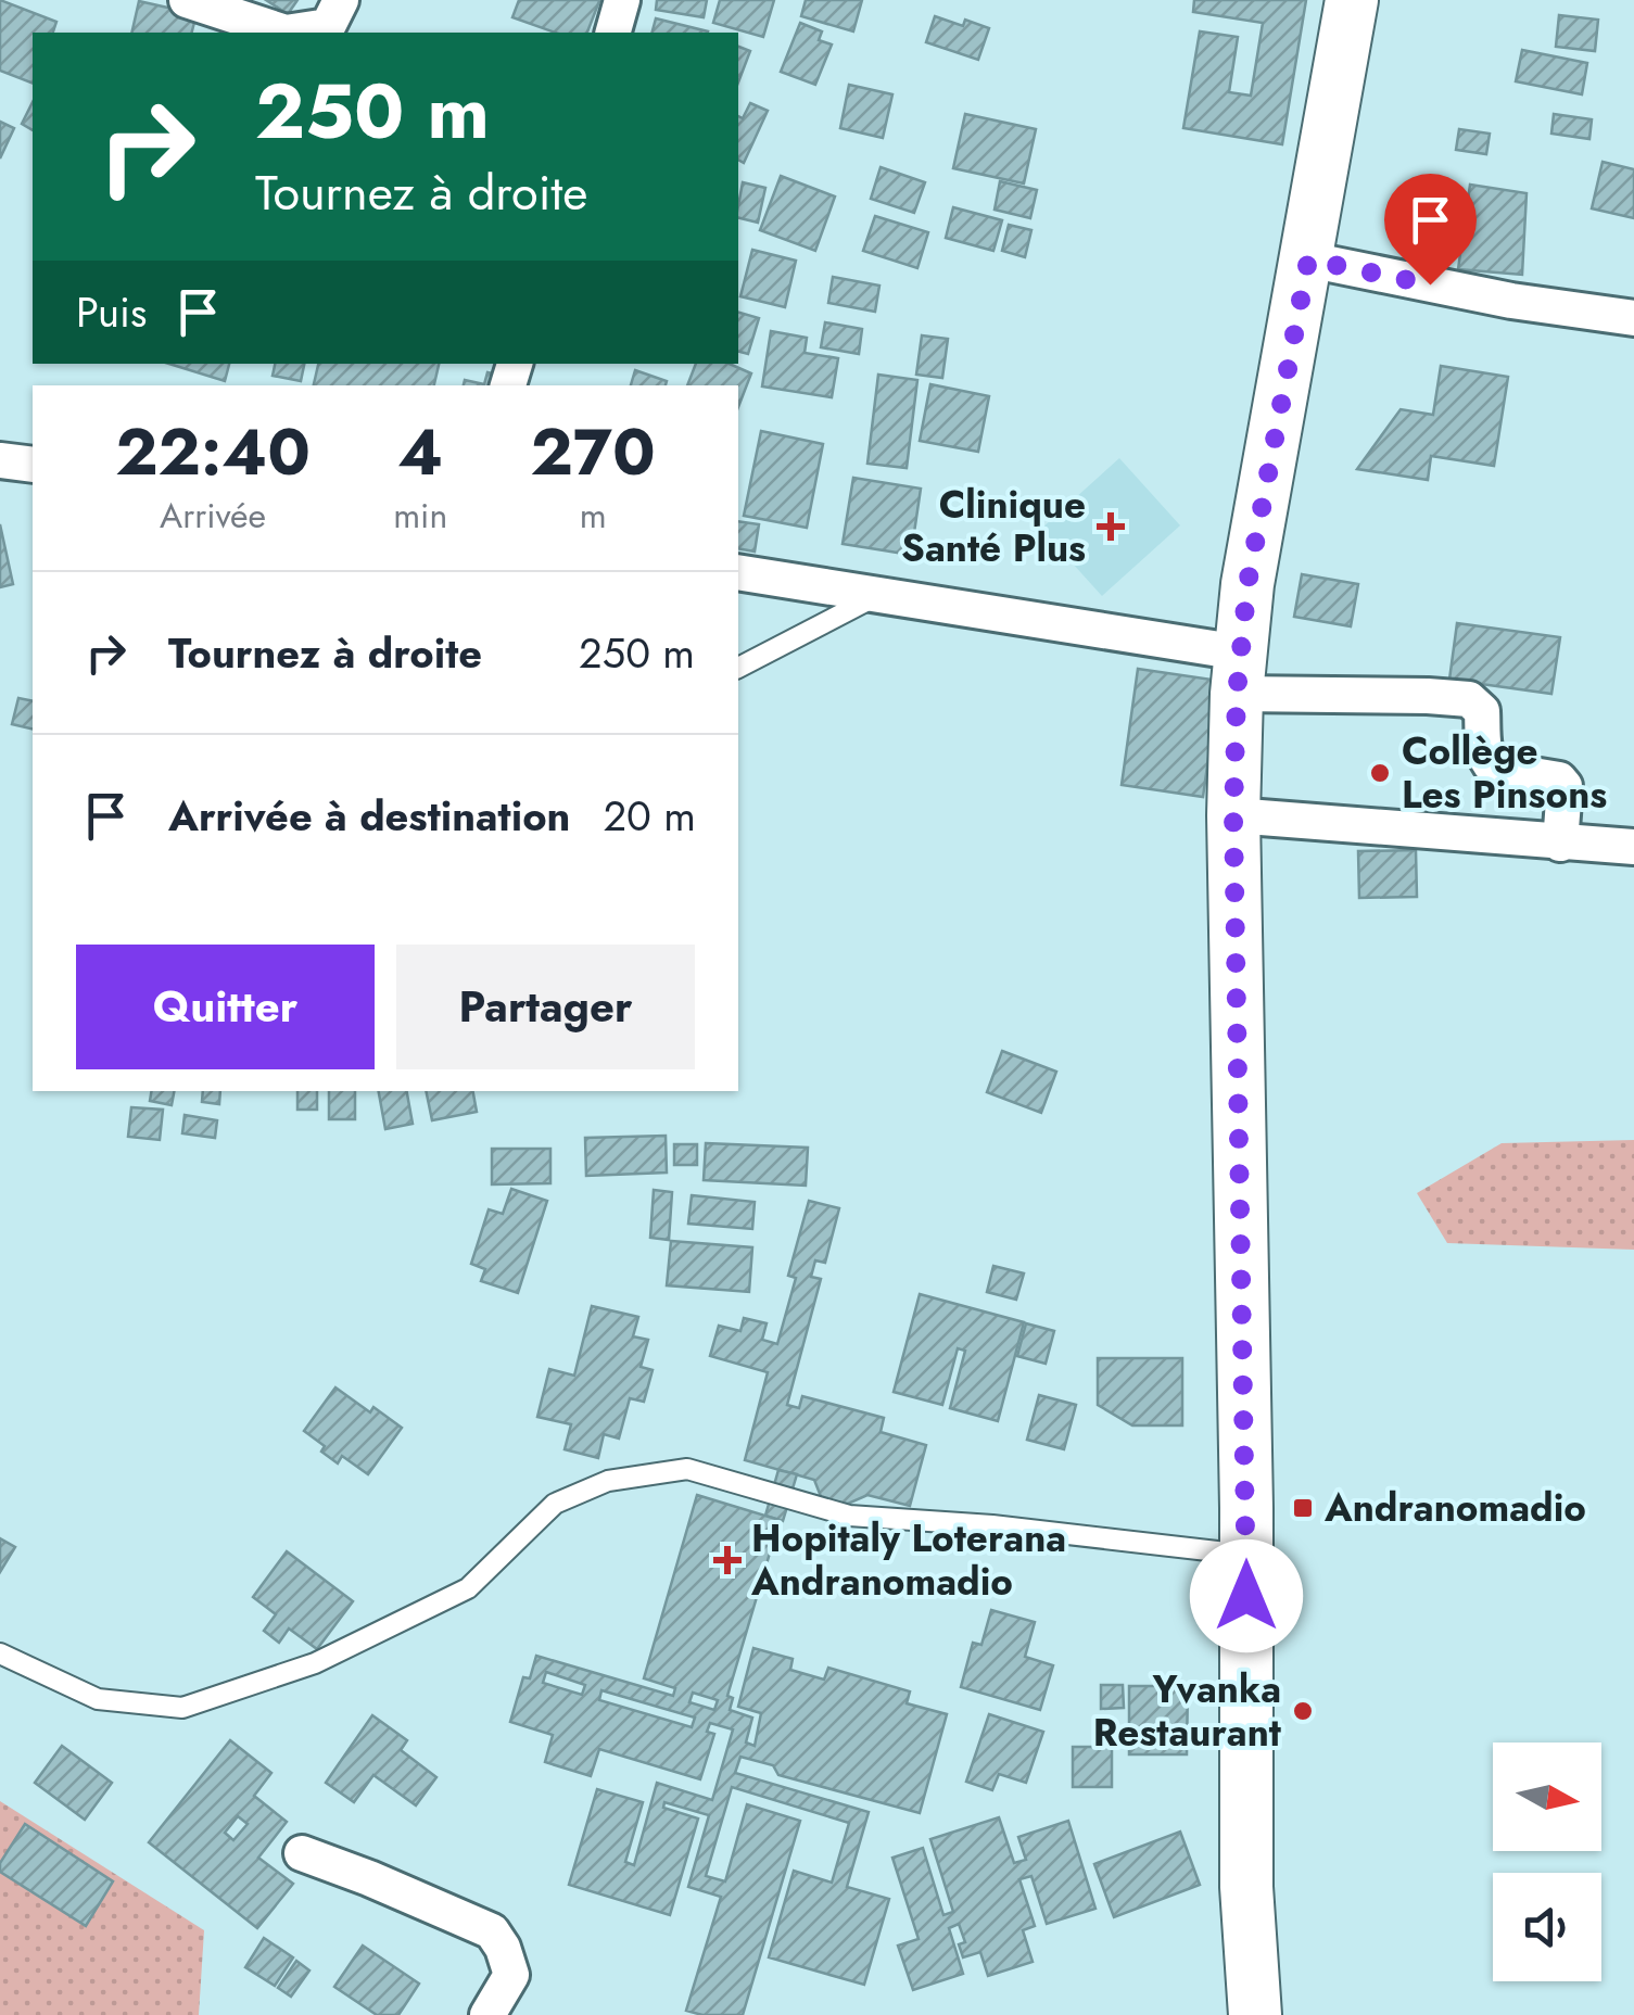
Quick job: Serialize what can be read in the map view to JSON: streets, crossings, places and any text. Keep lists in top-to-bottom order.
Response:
{
  "places": {
    "health": ["Clinique Santé Plus", "Hopitaly Loterana Andranomadio"],
    "other": ["Collège Les Pinsons", "Yvanka Restaurant"],
    "transit": ["Andranomadio"]
  },
  "north": "right",
  "page": {
    "turn": ["250 m", "Tournez à droite"],
    "then": "Puis",
    "eta": [
      "22:40",
      "Arrivée",
      "4",
      "min",
      "270",
      "m"
    ],
    "list": [
      {
        "name": "Tournez à droite",
        "value": "250 m"
      },
      {
        "name": "Arrivée à destination",
        "value": "20 m"
      }
    ],
    "buttons": ["Quitter", "Partager"]
  }
}
